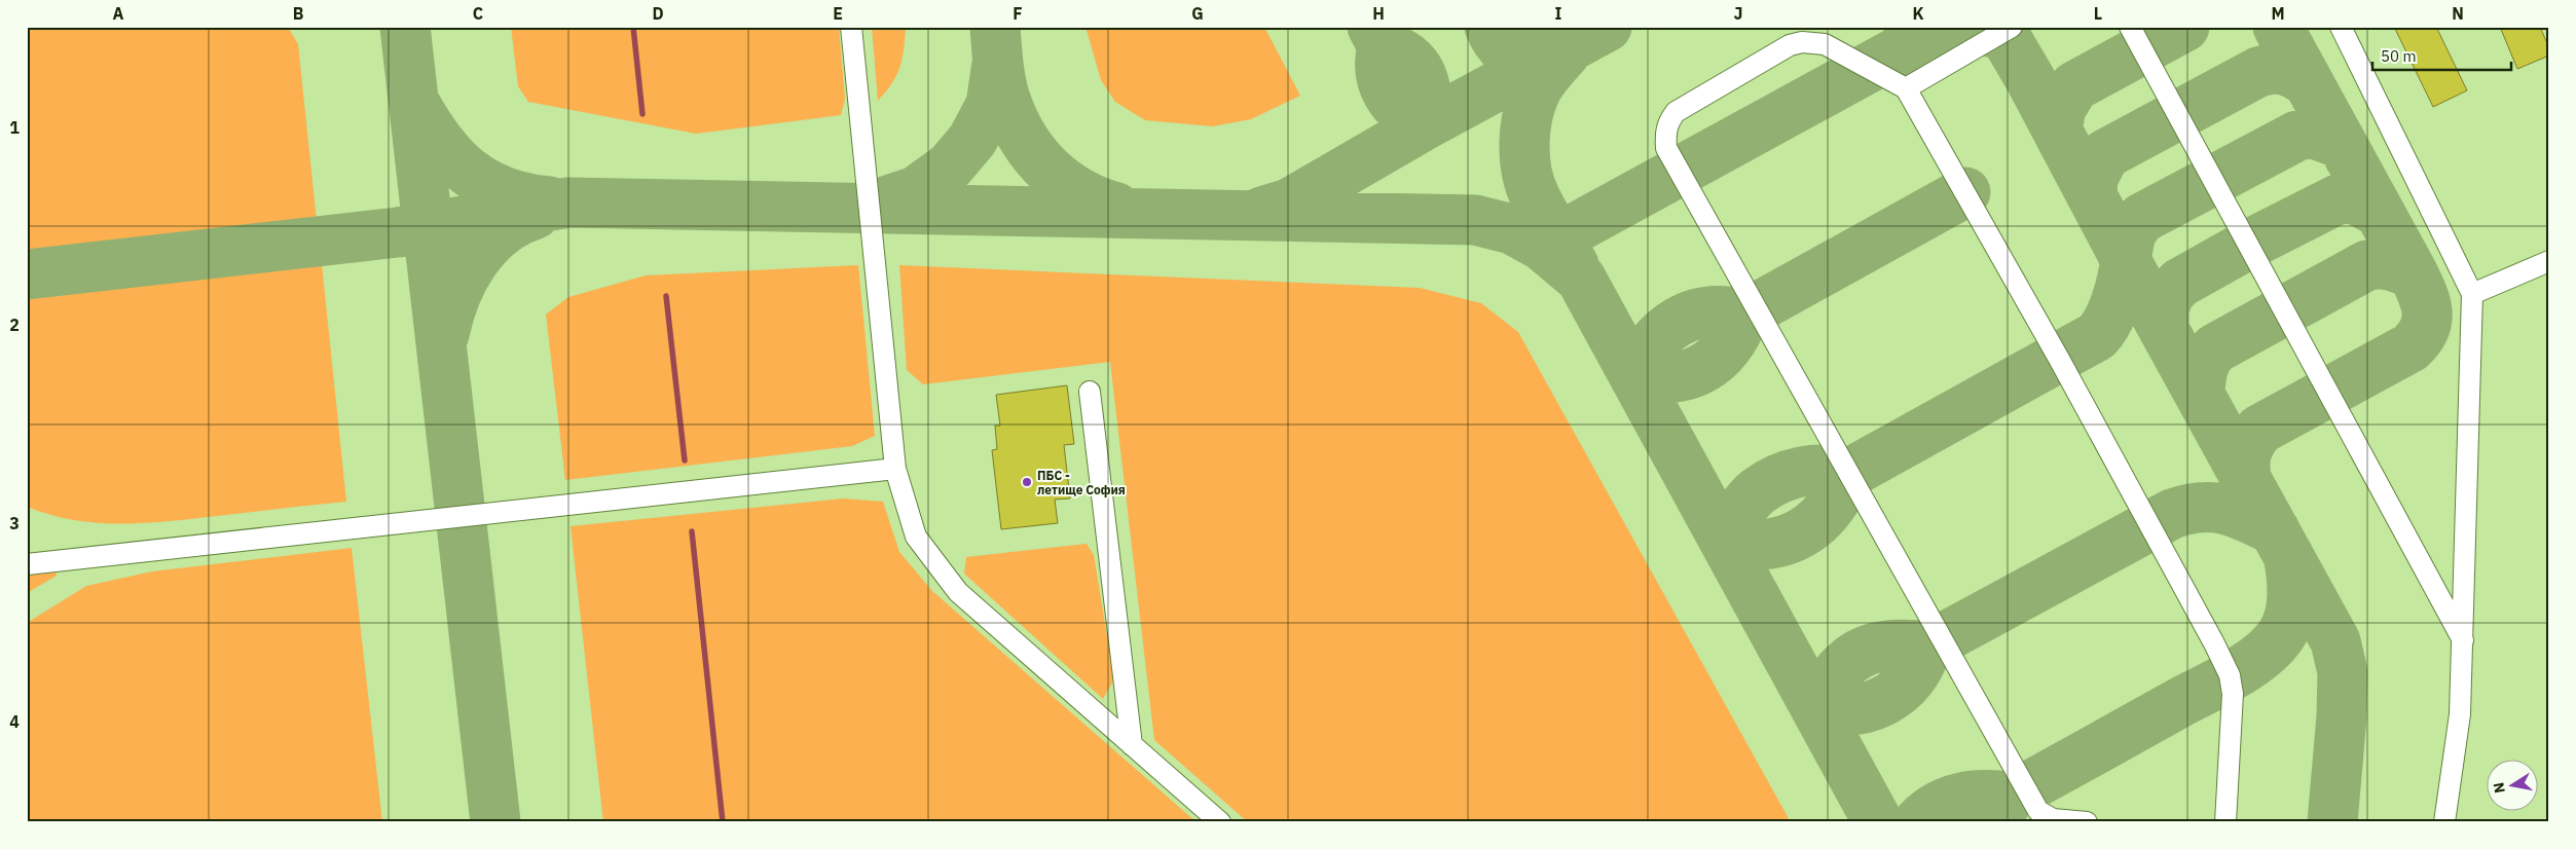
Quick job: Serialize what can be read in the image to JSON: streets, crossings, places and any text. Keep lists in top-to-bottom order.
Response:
{
  "places": ["ПБС - летище София"],
  "scale_bar": "50 m",
  "north": "left",
  "grid": {
    "columns": [
      "A",
      "B",
      "C",
      "D",
      "E",
      "F",
      "G",
      "H",
      "I",
      "J",
      "K",
      "L",
      "M",
      "N"
    ],
    "rows": [
      "1",
      "2",
      "3",
      "4"
    ]
  }
}
